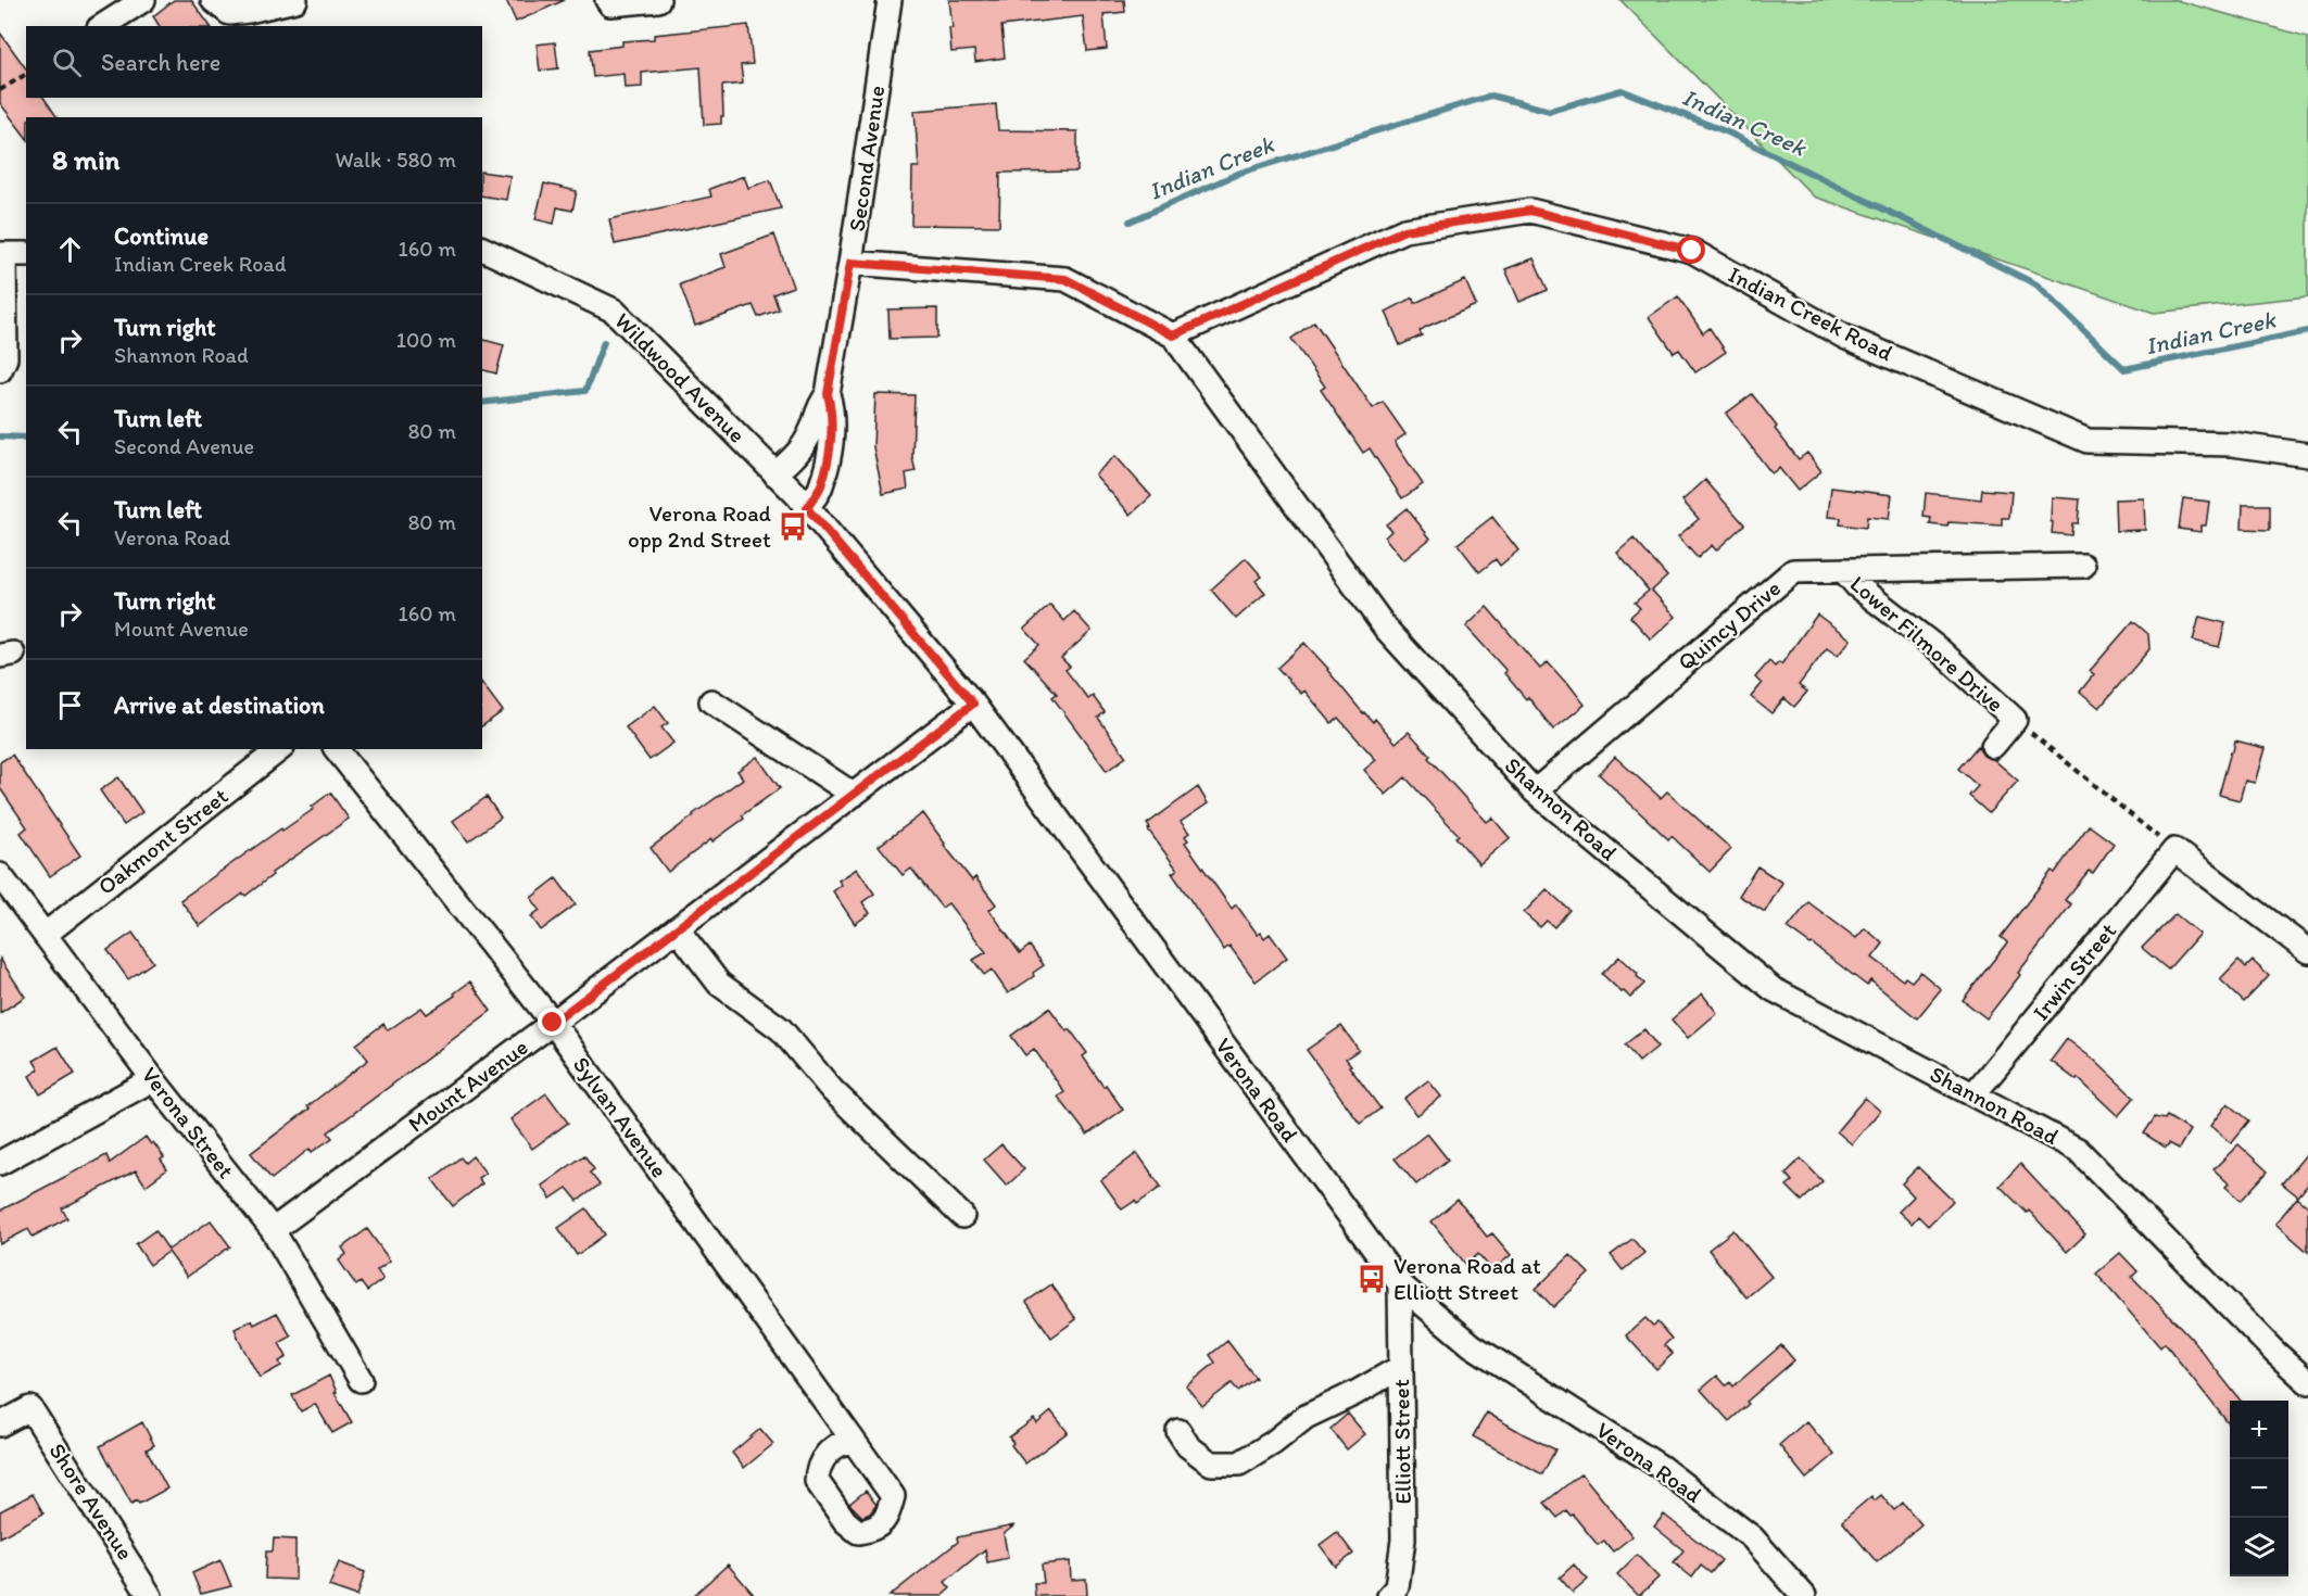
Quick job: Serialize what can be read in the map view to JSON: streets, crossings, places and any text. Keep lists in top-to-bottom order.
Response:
{
  "streets": {
    "street": [
      "Second Avenue",
      "Indian Creek Road",
      "Wildwood Avenue",
      "Quincy Drive",
      "Lower Filmore Drive",
      "Shannon Road",
      "Oakmont Street",
      "Irwin Street",
      "Mount Avenue",
      "Verona Road",
      "Sylvan Avenue",
      "Verona Street",
      "Elliott Street",
      "Shore Avenue"
    ]
  },
  "crossings": [
    ["Second Avenue", "Wildwood Avenue"],
    ["Second Avenue", "Shannon Road"],
    ["Second Avenue", "Verona Road"],
    ["Indian Creek Road", "Shannon Road"],
    ["Wildwood Avenue", "Verona Road"],
    ["Quincy Drive", "Lower Filmore Drive"],
    ["Quincy Drive", "Shannon Road"],
    ["Shannon Road", "Irwin Street"],
    ["Oakmont Street", "Verona Street"],
    ["Mount Avenue", "Verona Road"],
    ["Mount Avenue", "Sylvan Avenue"],
    ["Mount Avenue", "Verona Street"],
    ["Verona Road", "Elliott Street"]
  ],
  "water": ["Indian Creek"],
  "places": {
    "bus stop": ["Verona Road opp 2nd Street", "Verona Road at Elliott Street"]
  },
  "page": {
    "search": "Search here",
    "heading": ["8 min", "Walk · 580 m"],
    "list": [
      ["Continue", "Indian Creek Road", "160 m"],
      ["Turn right", "Shannon Road", "100 m"],
      ["Turn left", "Second Avenue", "80 m"],
      ["Turn left", "Verona Road", "80 m"],
      ["Turn right", "Mount Avenue", "160 m"],
      "Arrive at destination"
    ],
    "map_buttons": ["+", "−"]
  }
}
